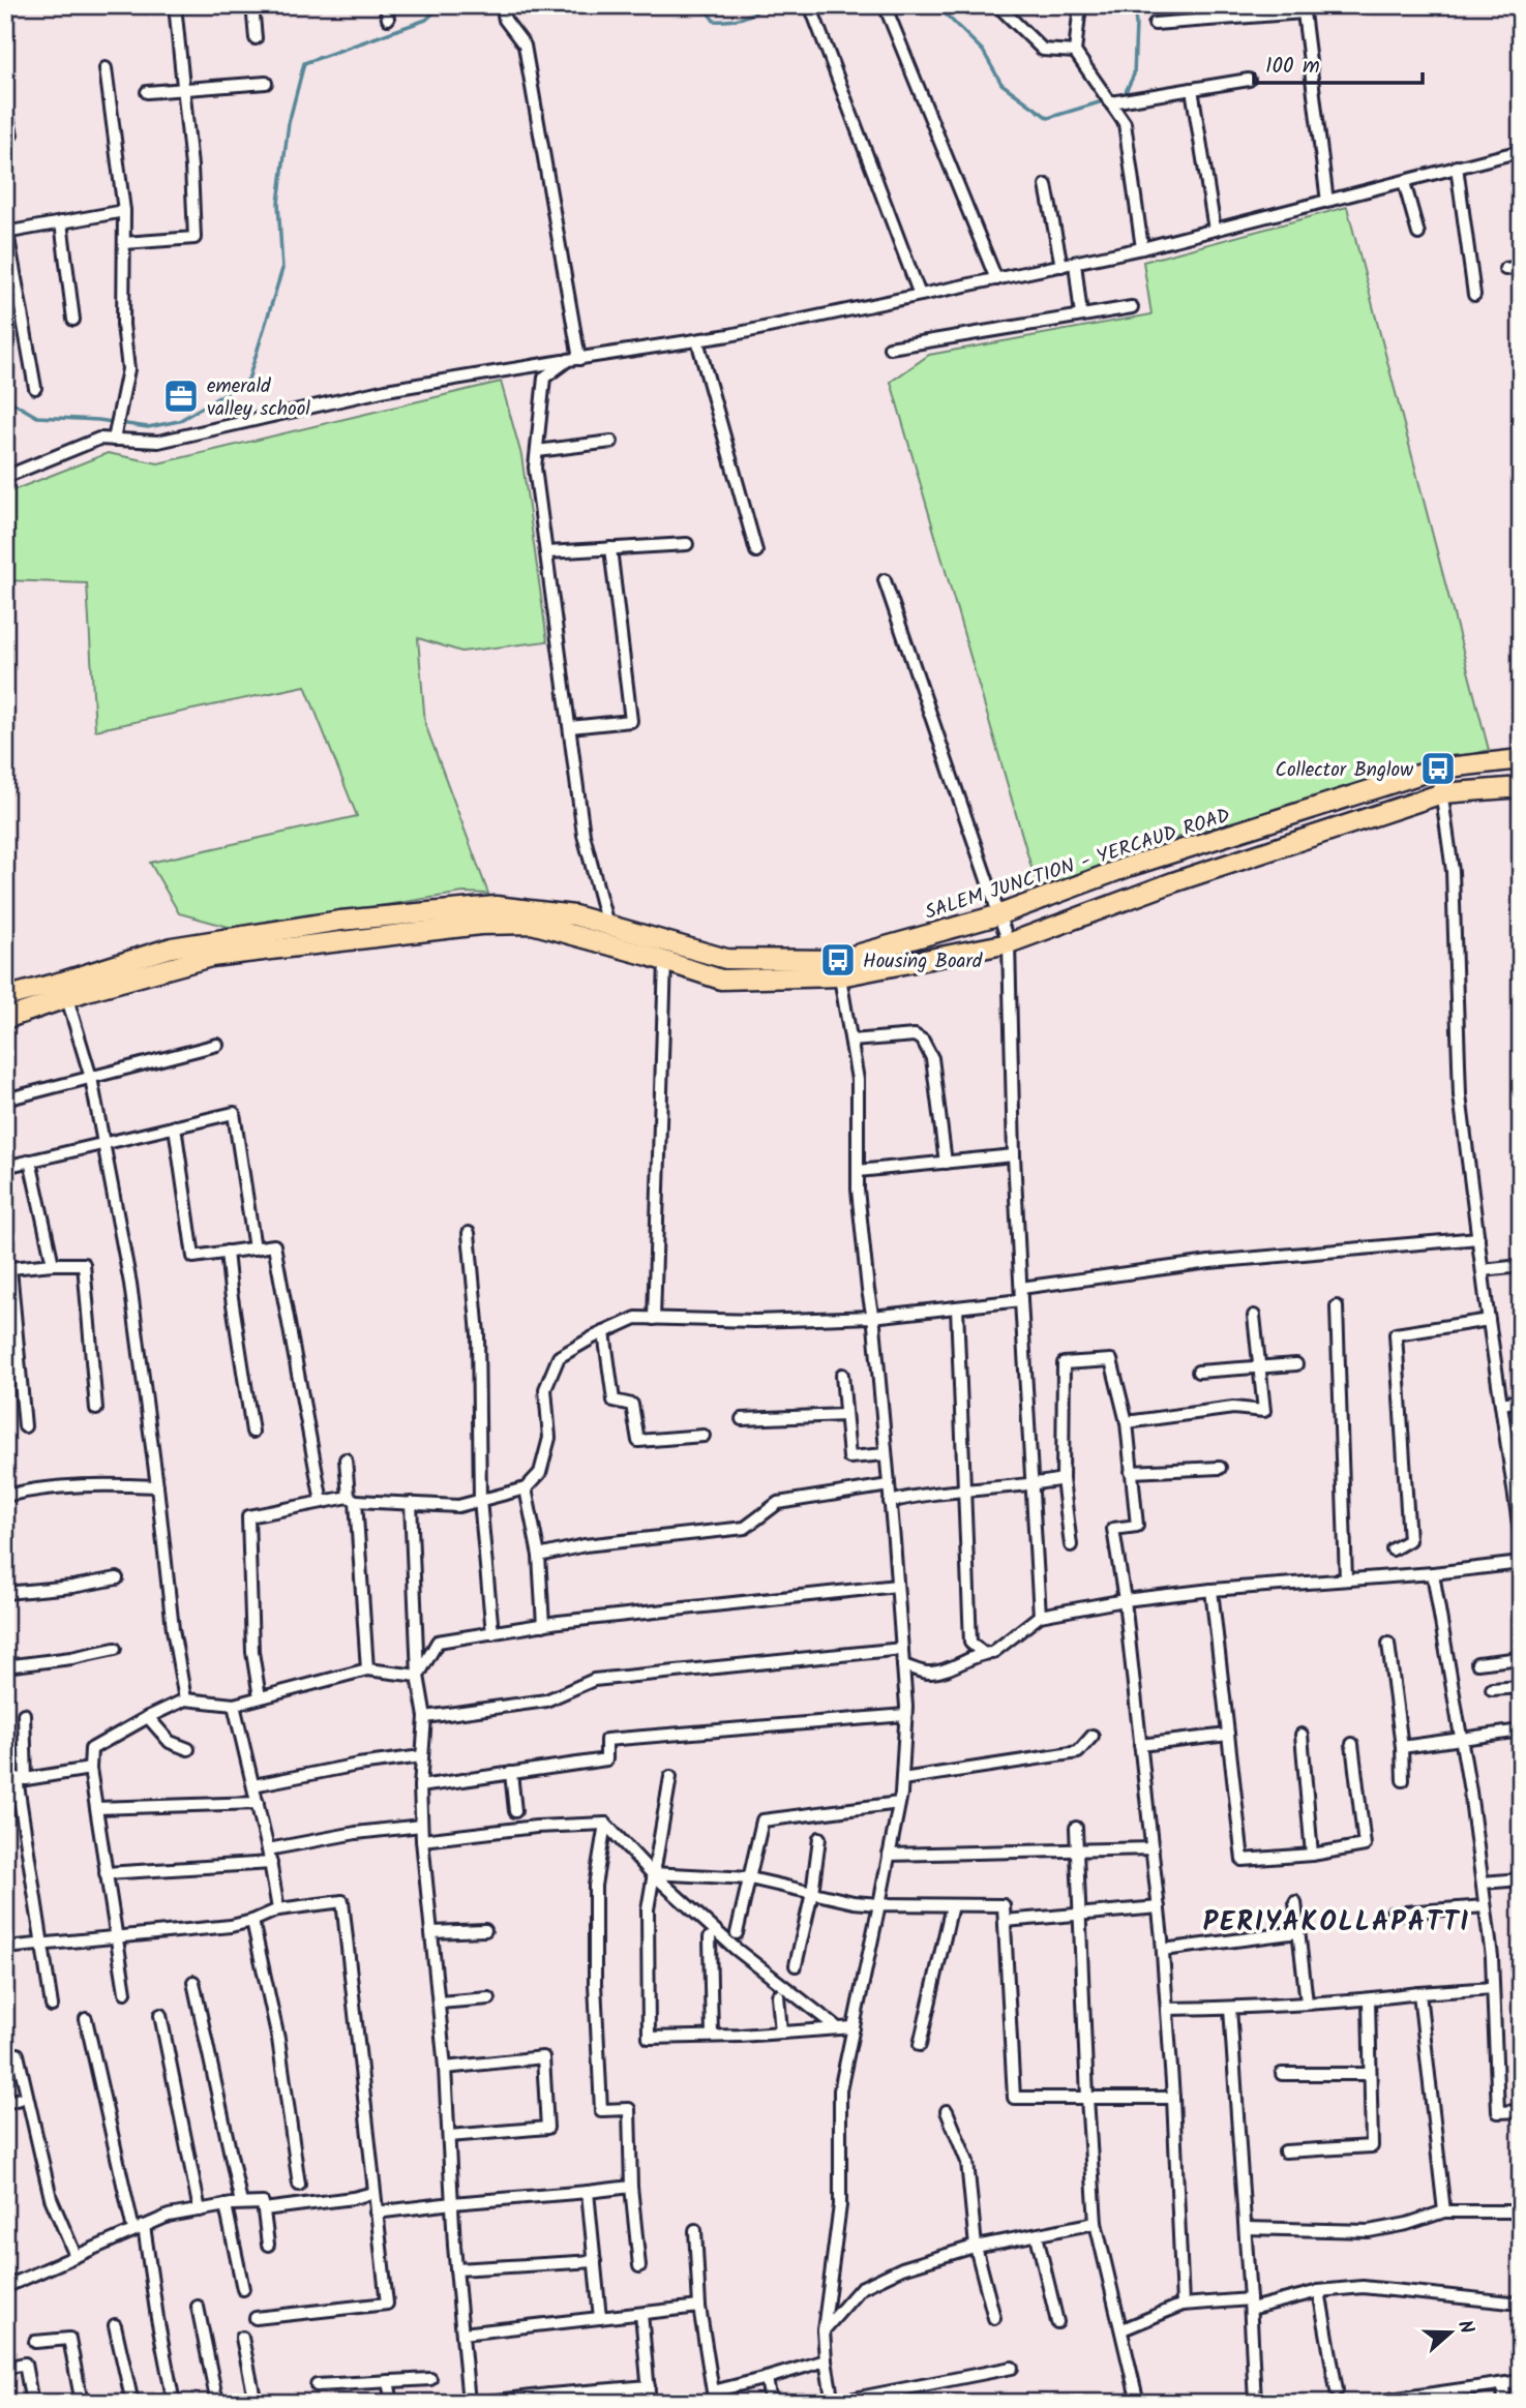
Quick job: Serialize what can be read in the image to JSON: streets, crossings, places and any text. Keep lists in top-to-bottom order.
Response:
{
  "streets": {
    "main road": ["SALEM JUNCTION - YERCAUD ROAD"]
  },
  "districts": ["PERIYAKOLLAPATTI"],
  "places": {
    "office": ["emerald valley school"],
    "bus stop": ["Collector Bnglow", "Housing Board"]
  },
  "scale_bar": "100 m",
  "north": "right"
}
